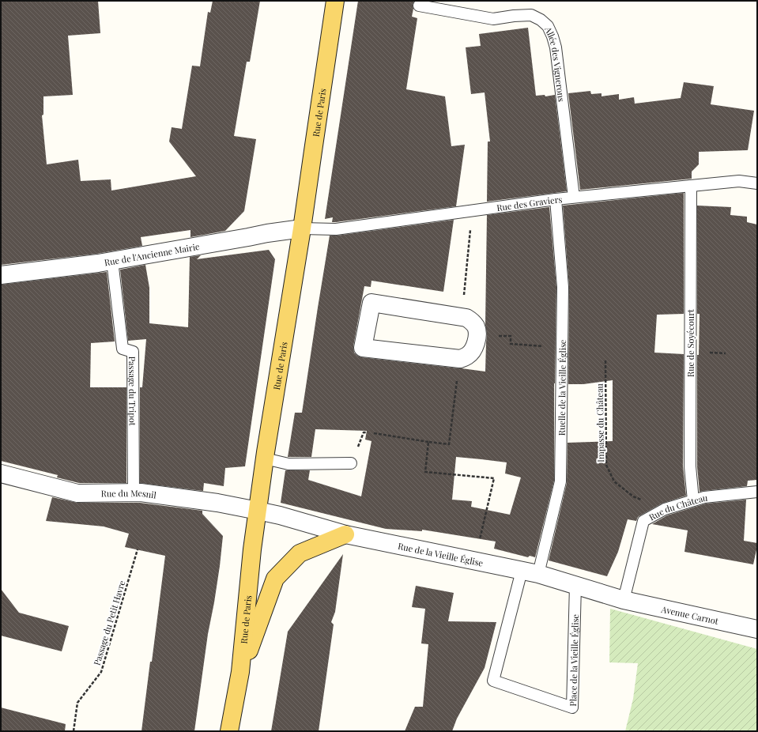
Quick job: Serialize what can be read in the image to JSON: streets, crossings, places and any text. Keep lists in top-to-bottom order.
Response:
{
  "streets": {
    "main road": ["Rue de Paris"],
    "street": [
      "Rue de l'Ancienne Mairie",
      "Rue du Mesnil",
      "Rue de la Vieille Église",
      "Avenue Carnot"
    ],
    "lane": [
      "Allée des Vignerons",
      "Rue des Graviers",
      "Rue de Soyécourt",
      "Ruelle de la Vieille Église",
      "Passage du Tripot",
      "Rue du Château",
      "Place de la Vieille Église"
    ],
    "path": ["Impasse du Château", "Passage du Petit Havre"]
  },
  "crossings": [
    ["Allée des Vignerons", "Rue des Graviers"],
    ["Rue de Paris", "Rue des Graviers"],
    ["Rue de Paris", "Rue de l'Ancienne Mairie"],
    ["Rue de Paris", "Rue du Mesnil"],
    ["Rue de Paris", "Rue de la Vieille Église"],
    ["Rue des Graviers", "Rue de l'Ancienne Mairie"],
    ["Rue des Graviers", "Rue de Soyécourt"],
    ["Rue des Graviers", "Ruelle de la Vieille Église"],
    ["Rue de l'Ancienne Mairie", "Passage du Tripot"],
    ["Rue de Soyécourt", "Rue du Château"],
    ["Ruelle de la Vieille Église", "Rue de la Vieille Église"],
    ["Passage du Tripot", "Rue du Mesnil"],
    ["Impasse du Château", "Rue du Château"],
    ["Rue du Mesnil", "Rue de la Vieille Église"],
    ["Rue du Château", "Rue de la Vieille Église"],
    ["Rue du Château", "Avenue Carnot"],
    ["Rue de la Vieille Église", "Avenue Carnot"],
    ["Rue de la Vieille Église", "Place de la Vieille Église"]
  ]
}
